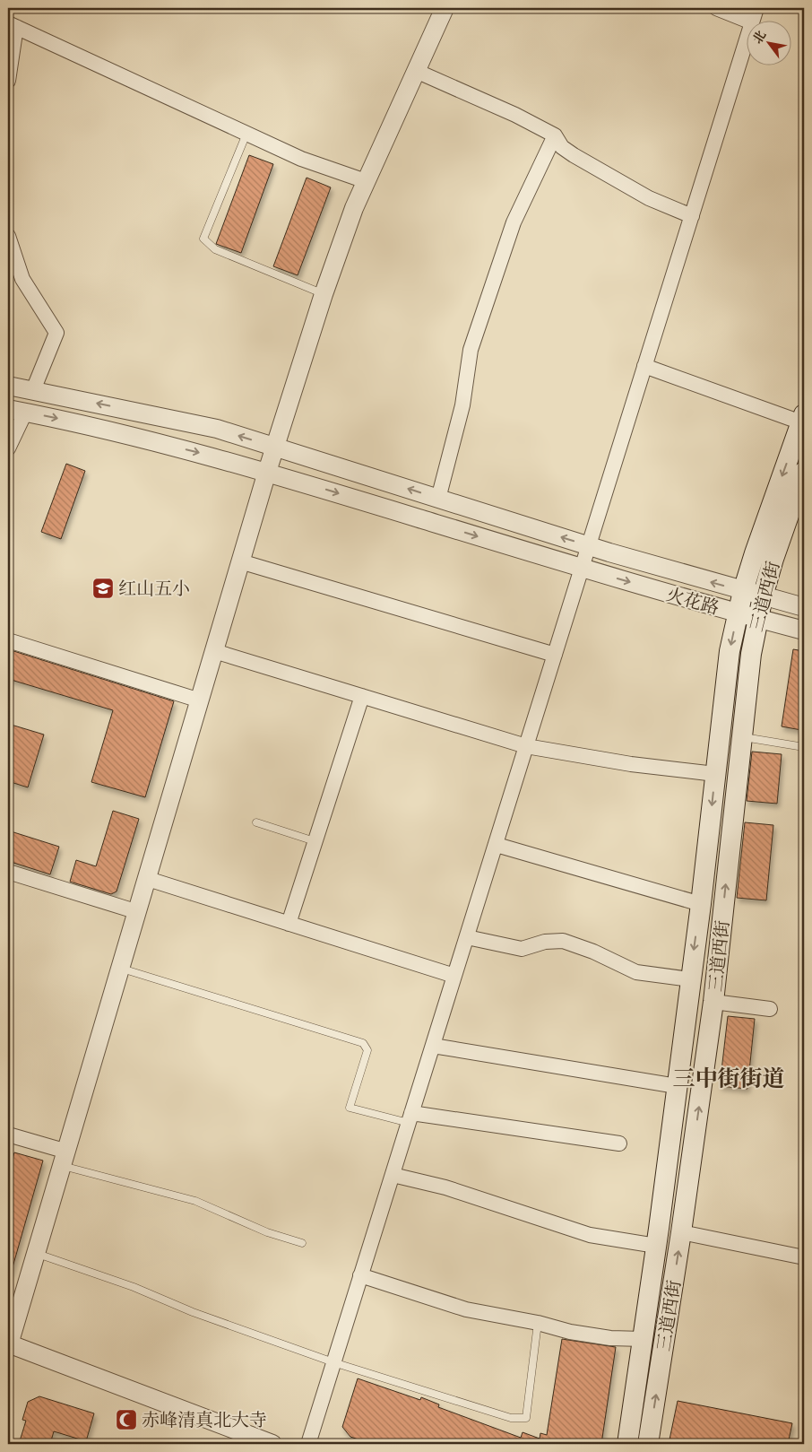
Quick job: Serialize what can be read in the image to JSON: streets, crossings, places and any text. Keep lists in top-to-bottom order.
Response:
{
  "streets": {
    "main road": ["三道西街"],
    "street": ["火花路"]
  },
  "crossings": [
    ["三道西街", "火花路"]
  ],
  "districts": ["三中街街道"],
  "places": {
    "school or university": ["红山五小"],
    "mosque": ["赤峰清真北大寺"]
  },
  "north": "top left"
}
